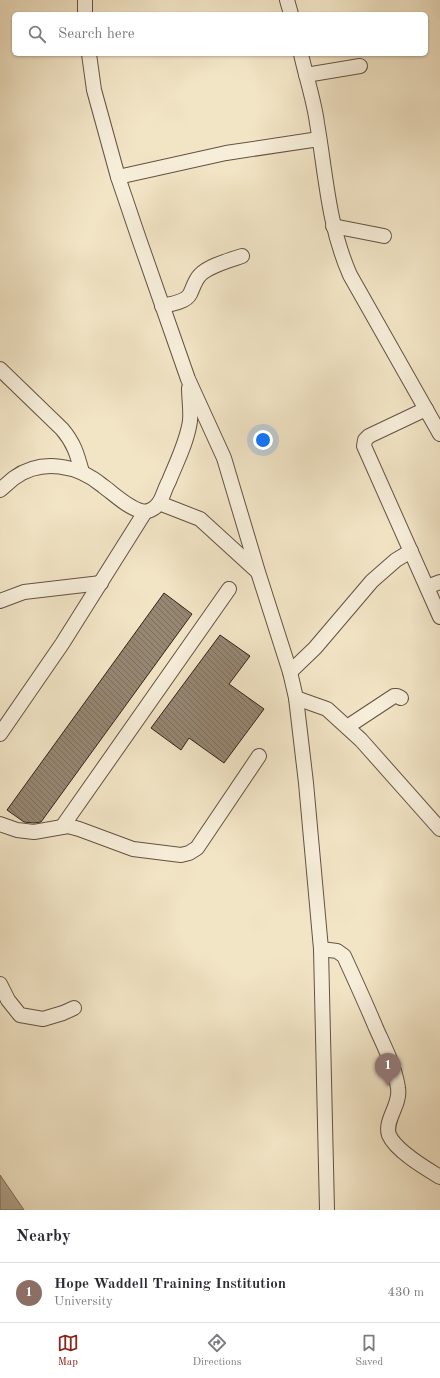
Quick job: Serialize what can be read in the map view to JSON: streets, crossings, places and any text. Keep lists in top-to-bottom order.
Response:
{
  "page": {
    "search": "Search here",
    "pins": "1",
    "heading": "Nearby",
    "list": [
      {
        "mark": "1",
        "name": "Hope Waddell Training Institution",
        "note": "University",
        "value": "430 m"
      }
    ],
    "nav": ["Map", "Directions", "Saved"]
  }
}
